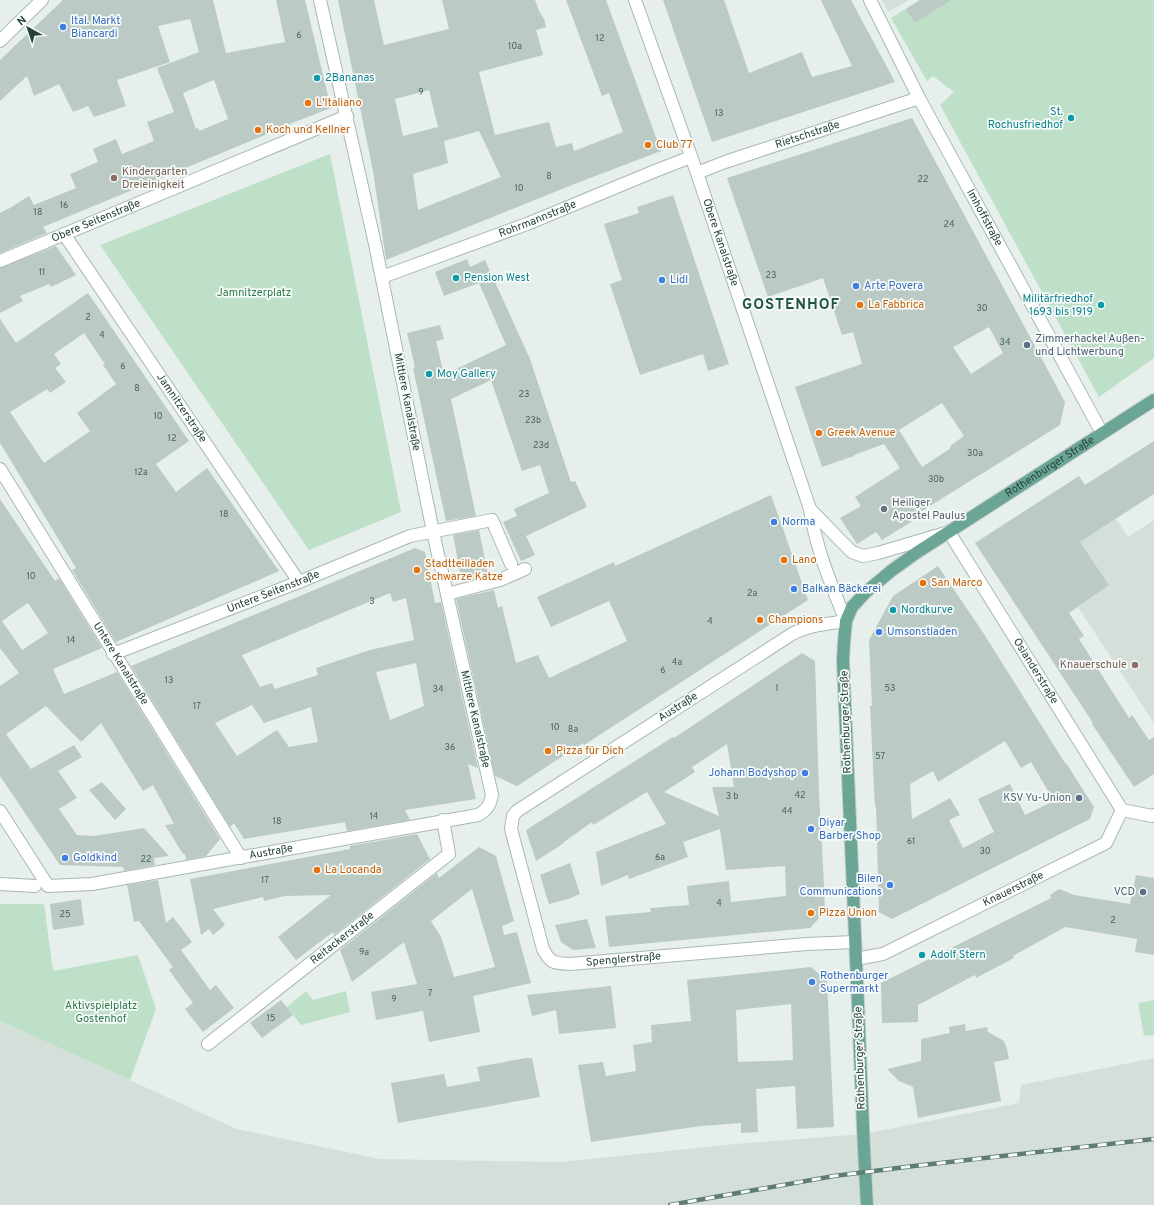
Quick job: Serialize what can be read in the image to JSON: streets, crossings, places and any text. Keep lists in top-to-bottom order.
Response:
{
  "streets": {
    "main road": ["Rothenburger Straße"],
    "street": [
      "Rietschstraße",
      "Imhoffstraße",
      "Rohrmannstraße",
      "Obere Seitenstraße",
      "Obere Kanalstraße",
      "Mittlere Kanalstraße",
      "Jamnitzerstraße",
      "Untere Seitenstraße",
      "Untere Kanalstraße",
      "Osianderstraße",
      "Austraße",
      "Knauerstraße",
      "Reitackerstraße",
      "Spenglerstraße"
    ]
  },
  "crossings": [
    ["Rietschstraße", "Imhoffstraße"],
    ["Rietschstraße", "Obere Kanalstraße"],
    ["Imhoffstraße", "Rothenburger Straße"],
    ["Rohrmannstraße", "Obere Kanalstraße"],
    ["Rohrmannstraße", "Mittlere Kanalstraße"],
    ["Obere Seitenstraße", "Mittlere Kanalstraße"],
    ["Obere Seitenstraße", "Jamnitzerstraße"],
    ["Obere Kanalstraße", "Rothenburger Straße"],
    ["Obere Kanalstraße", "Osianderstraße"],
    ["Obere Kanalstraße", "Austraße"],
    ["Mittlere Kanalstraße", "Untere Seitenstraße"],
    ["Mittlere Kanalstraße", "Austraße"],
    ["Jamnitzerstraße", "Untere Seitenstraße"],
    ["Rothenburger Straße", "Osianderstraße"],
    ["Rothenburger Straße", "Austraße"],
    ["Rothenburger Straße", "Knauerstraße"],
    ["Rothenburger Straße", "Spenglerstraße"],
    ["Untere Seitenstraße", "Untere Kanalstraße"],
    ["Untere Kanalstraße", "Austraße"],
    ["Osianderstraße", "Knauerstraße"],
    ["Austraße", "Reitackerstraße"],
    ["Austraße", "Spenglerstraße"]
  ],
  "districts": ["GOSTENHOF"],
  "parks": ["Jamnitzerplatz", "Aktivspielplatz Gostenhof"],
  "places": [
    "Ital. Markt Biancardi",
    "2Bananas",
    "L'Italiano",
    "St. Rochusfriedhof",
    "Koch und Kellner",
    "Club 77",
    "Kindergarten Dreieinigkeit",
    "Pension West",
    "Lidl",
    "Arte Povera",
    "La Fabbrica",
    "Militärfriedhof 1693 bis 1919",
    "Zimmerhackel Außen- und Lichtwerbung",
    "Moy Gallery",
    "Greek Avenue",
    "Heiliger Apostel Paulus",
    "Norma",
    "Lano",
    "Stadtteilladen Schwarze Katze",
    "San Marco",
    "Balkan Bäckerei",
    "Nordkurve",
    "Champions",
    "Umsonstladen",
    "Knauerschule",
    "Pizza für Dich",
    "Johann Bodyshop",
    "KSV Yu-Union",
    "Diyar Barber Shop",
    "Goldkind",
    "La Locanda",
    "Bilen Communications",
    "VCD",
    "Pizza Union",
    "Adolf Stern",
    "Rothenburger Supermarkt"
  ],
  "house_numbers": [
    "6",
    "12",
    "10a",
    "9",
    "13",
    "8",
    "22",
    "10",
    "16",
    "18",
    "24",
    "11",
    "23",
    "30",
    "2",
    "4",
    "34",
    "6",
    "8",
    "23",
    "10",
    "23b",
    "12",
    "23d",
    "30a",
    "12a",
    "30b",
    "18",
    "10",
    "2a",
    "3",
    "4",
    "14",
    "4a",
    "6",
    "13",
    "1",
    "53",
    "34",
    "17",
    "10",
    "8a",
    "36",
    "57",
    "42",
    "3 b",
    "44",
    "14",
    "18",
    "61",
    "30",
    "6a",
    "22",
    "17",
    "4",
    "25",
    "2",
    "9a",
    "7",
    "9",
    "15"
  ],
  "north": "top left"
}
